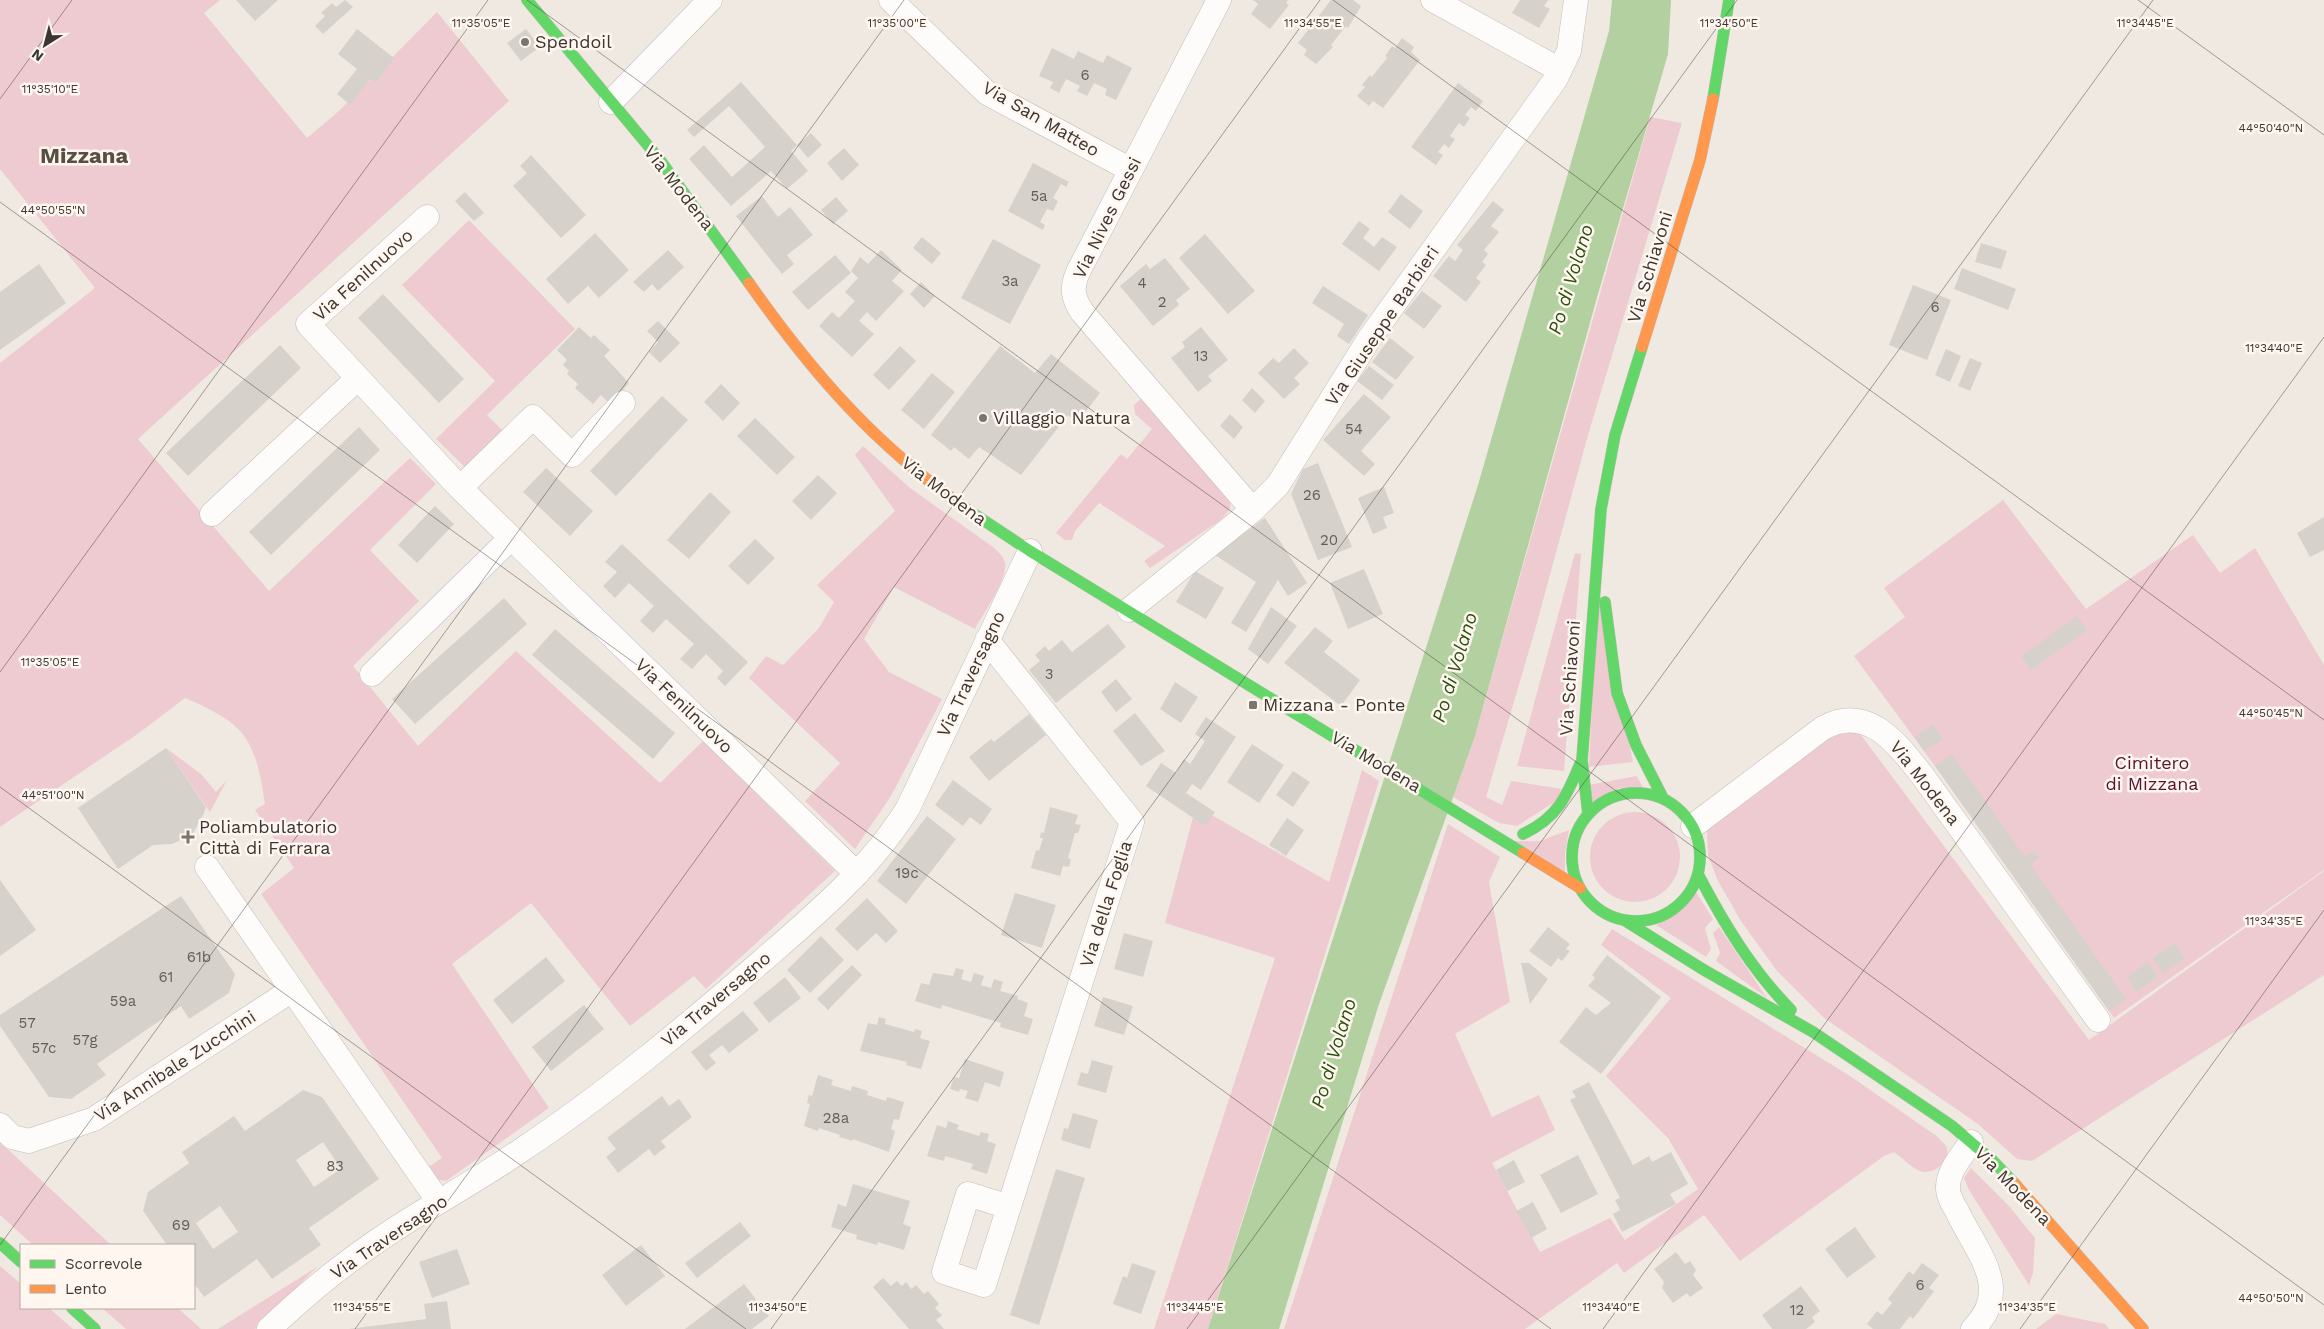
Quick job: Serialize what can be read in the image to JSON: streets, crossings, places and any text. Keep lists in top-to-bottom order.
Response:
{
  "streets": {
    "main road": ["Via Modena", "Via Schiavoni"],
    "street": [
      "Via San Matteo",
      "Via Nives Gessi",
      "Via Fenilnuovo",
      "Via Giuseppe Barbieri",
      "Via Traversagno",
      "Via della Foglia",
      "Via Annibale Zucchini"
    ]
  },
  "crossings": [
    ["Via San Matteo", "Via Nives Gessi"],
    ["Via Modena", "Via Schiavoni"],
    ["Via Modena", "Via Giuseppe Barbieri"],
    ["Via Modena", "Via Traversagno"],
    ["Via Nives Gessi", "Via Giuseppe Barbieri"],
    ["Via Fenilnuovo", "Via Traversagno"],
    ["Via Traversagno", "Via della Foglia"]
  ],
  "districts": ["Mizzana"],
  "water": ["Po di Volano"],
  "parks": ["Cimitero di Mizzana"],
  "places": {
    "other": ["Spendoil", "Villaggio Natura"],
    "transit": ["Mizzana - Ponte"],
    "health": ["Poliambulatorio Città di Ferrara"]
  },
  "house_numbers": [
    "6",
    "5a",
    "3a",
    "4",
    "2",
    "6",
    "13",
    "54",
    "26",
    "20",
    "3",
    "19c",
    "61b",
    "61",
    "59a",
    "57",
    "57g",
    "57c",
    "28a",
    "83",
    "69",
    "6",
    "12"
  ],
  "legend": ["Scorrevole", "Lento"],
  "north": "bottom left",
  "coordinates": [
    "11°35'05\"E",
    "11°35'00\"E",
    "11°34'55\"E",
    "11°34'50\"E",
    "11°34'45\"E",
    "11°35'10\"E",
    "44°50'40\"N",
    "44°50'55\"N",
    "11°34'40\"E",
    "44°50'45\"N",
    "44°51'00\"N",
    "11°34'35\"E",
    "44°50'50\"N"
  ]
}
